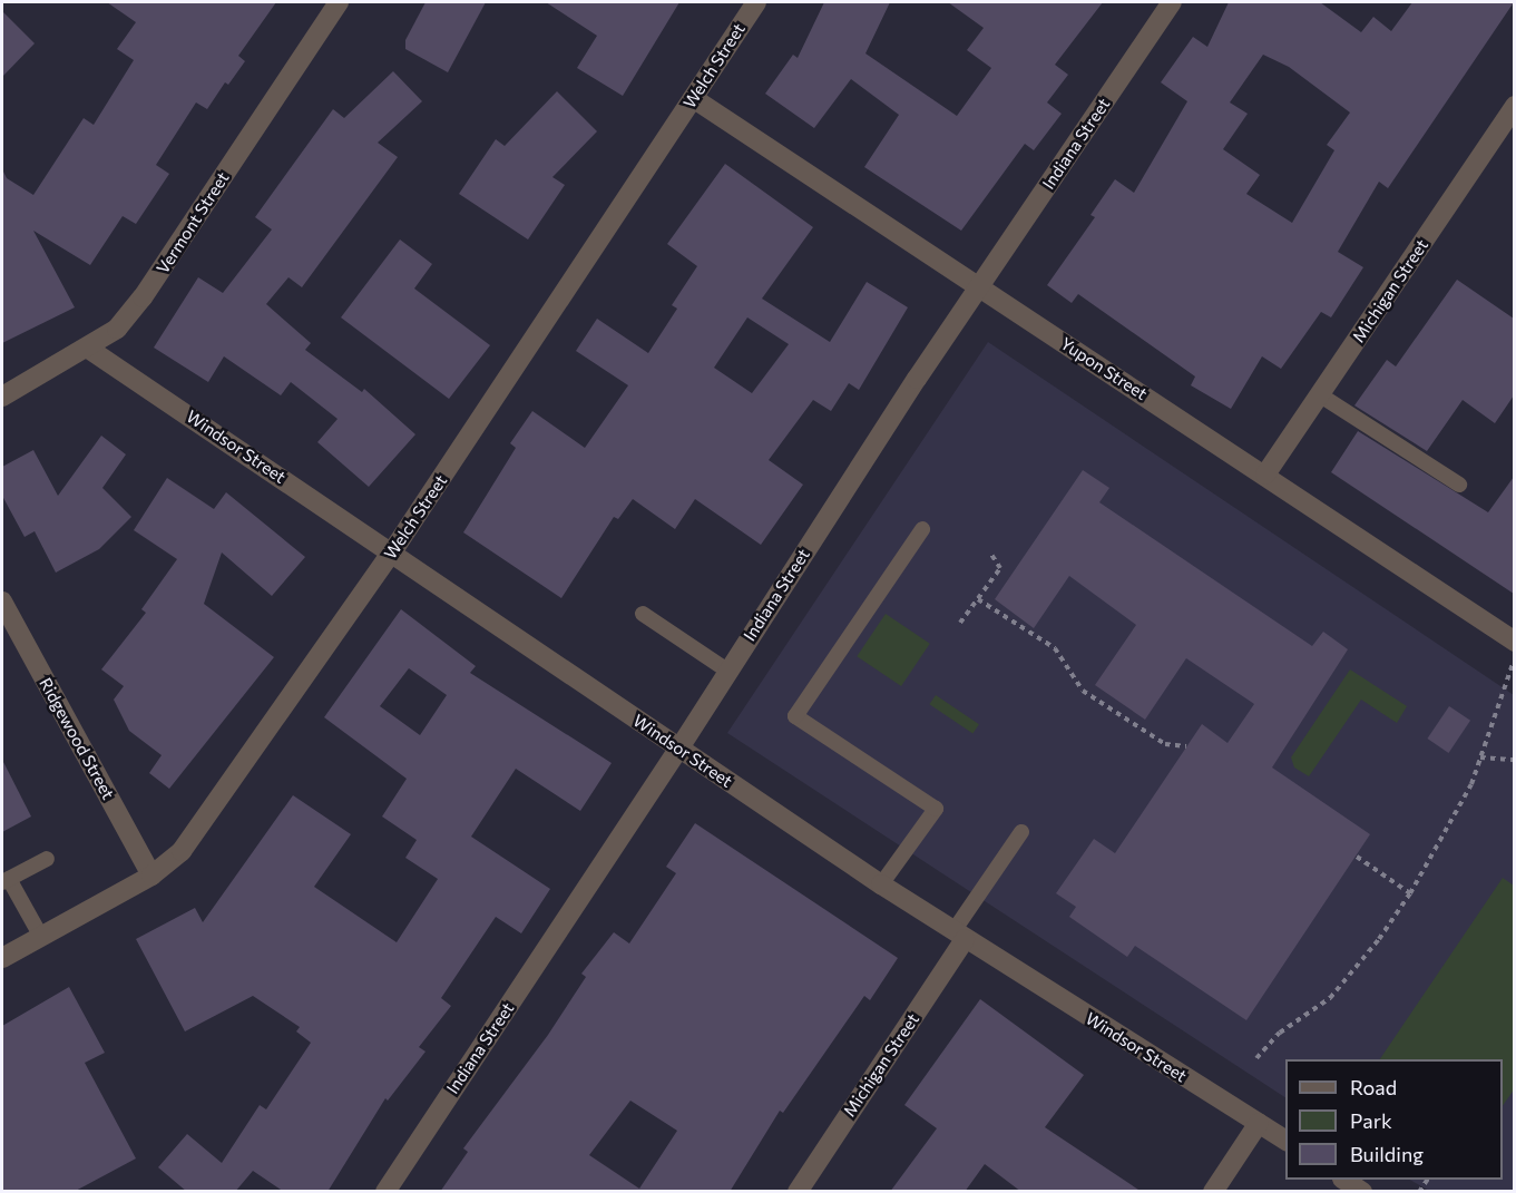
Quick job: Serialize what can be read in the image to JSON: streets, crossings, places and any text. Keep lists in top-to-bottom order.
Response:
{
  "streets": {
    "street": [
      "Welch Street",
      "Indiana Street",
      "Vermont Street",
      "Michigan Street",
      "Yupon Street",
      "Windsor Street",
      "Ridgewood Street"
    ]
  },
  "crossings": [
    ["Welch Street", "Yupon Street"],
    ["Welch Street", "Windsor Street"],
    ["Welch Street", "Ridgewood Street"],
    ["Indiana Street", "Yupon Street"],
    ["Indiana Street", "Windsor Street"],
    ["Vermont Street", "Windsor Street"],
    ["Michigan Street", "Yupon Street"],
    ["Michigan Street", "Windsor Street"]
  ],
  "legend": ["Road", "Park", "Building"]
}
